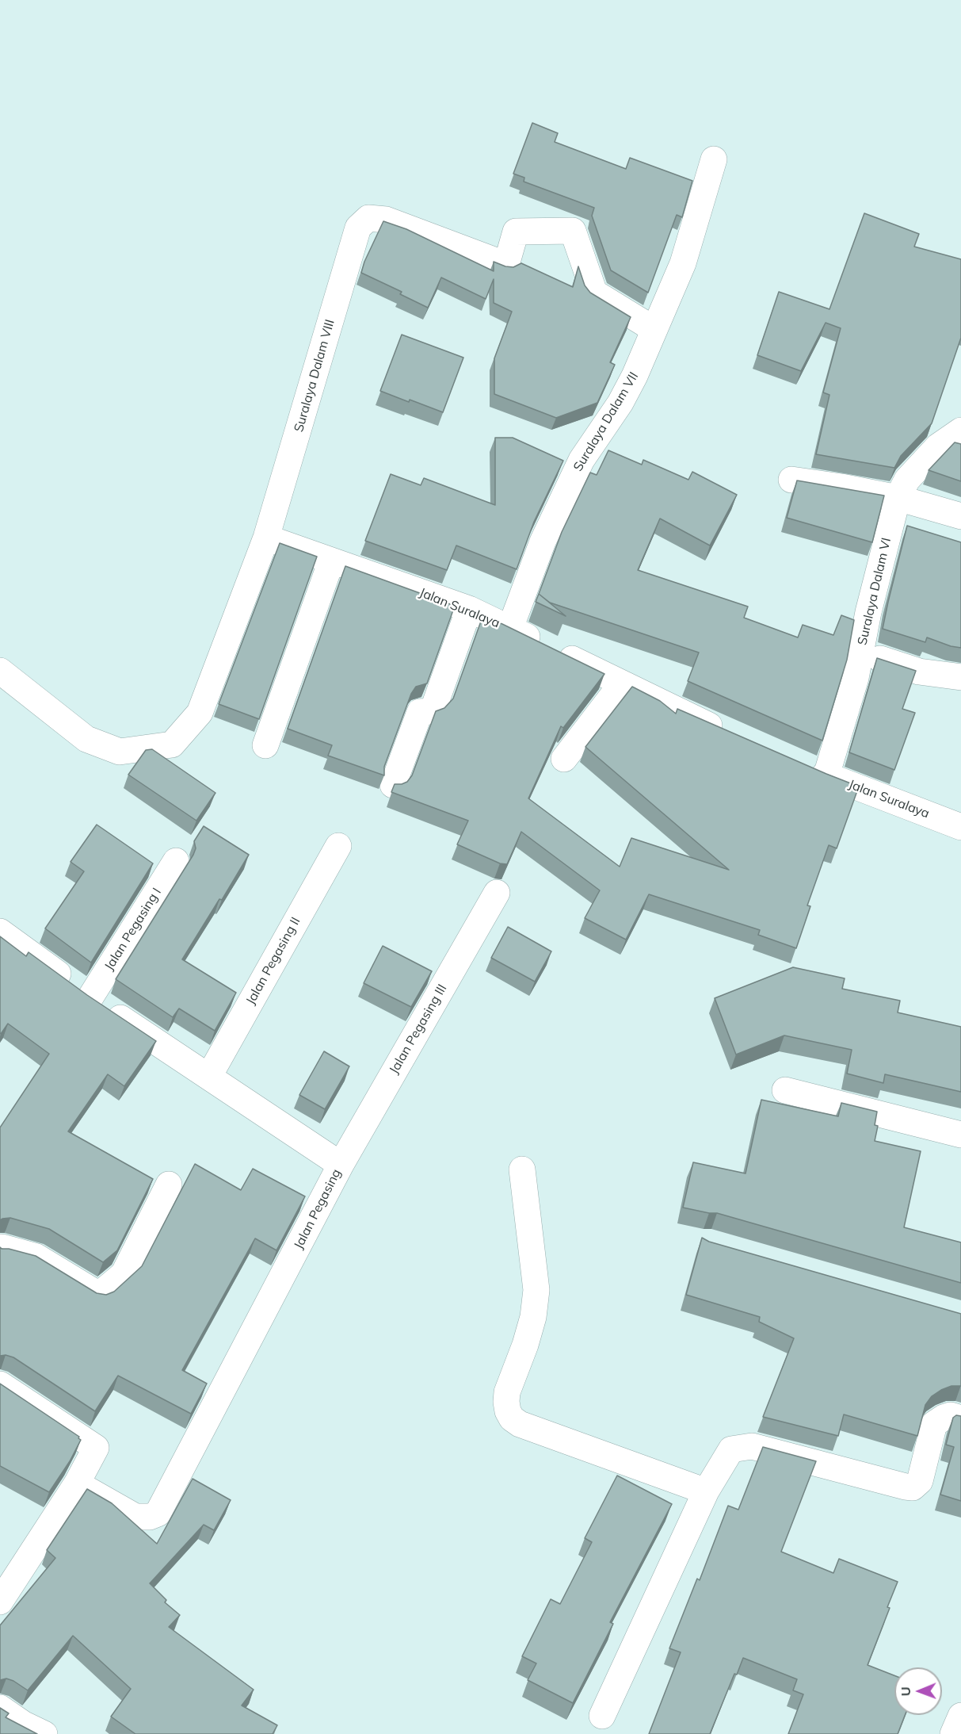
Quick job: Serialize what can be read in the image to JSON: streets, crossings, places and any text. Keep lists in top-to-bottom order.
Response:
{
  "streets": {
    "street": [
      "Suralaya Dalam VIII",
      "Suralaya Dalam VII",
      "Suralaya Dalam VI",
      "Jalan Suralaya",
      "Jalan Pegasing I",
      "Jalan Pegasing II",
      "Jalan Pegasing III",
      "Jalan Pegasing"
    ]
  },
  "crossings": [
    ["Suralaya Dalam VIII", "Suralaya Dalam VII"],
    ["Suralaya Dalam VIII", "Jalan Suralaya"],
    ["Suralaya Dalam VII", "Jalan Suralaya"],
    ["Suralaya Dalam VI", "Jalan Suralaya"],
    ["Jalan Pegasing I", "Jalan Pegasing"],
    ["Jalan Pegasing II", "Jalan Pegasing"],
    ["Jalan Pegasing III", "Jalan Pegasing"]
  ],
  "north": "left"
}
